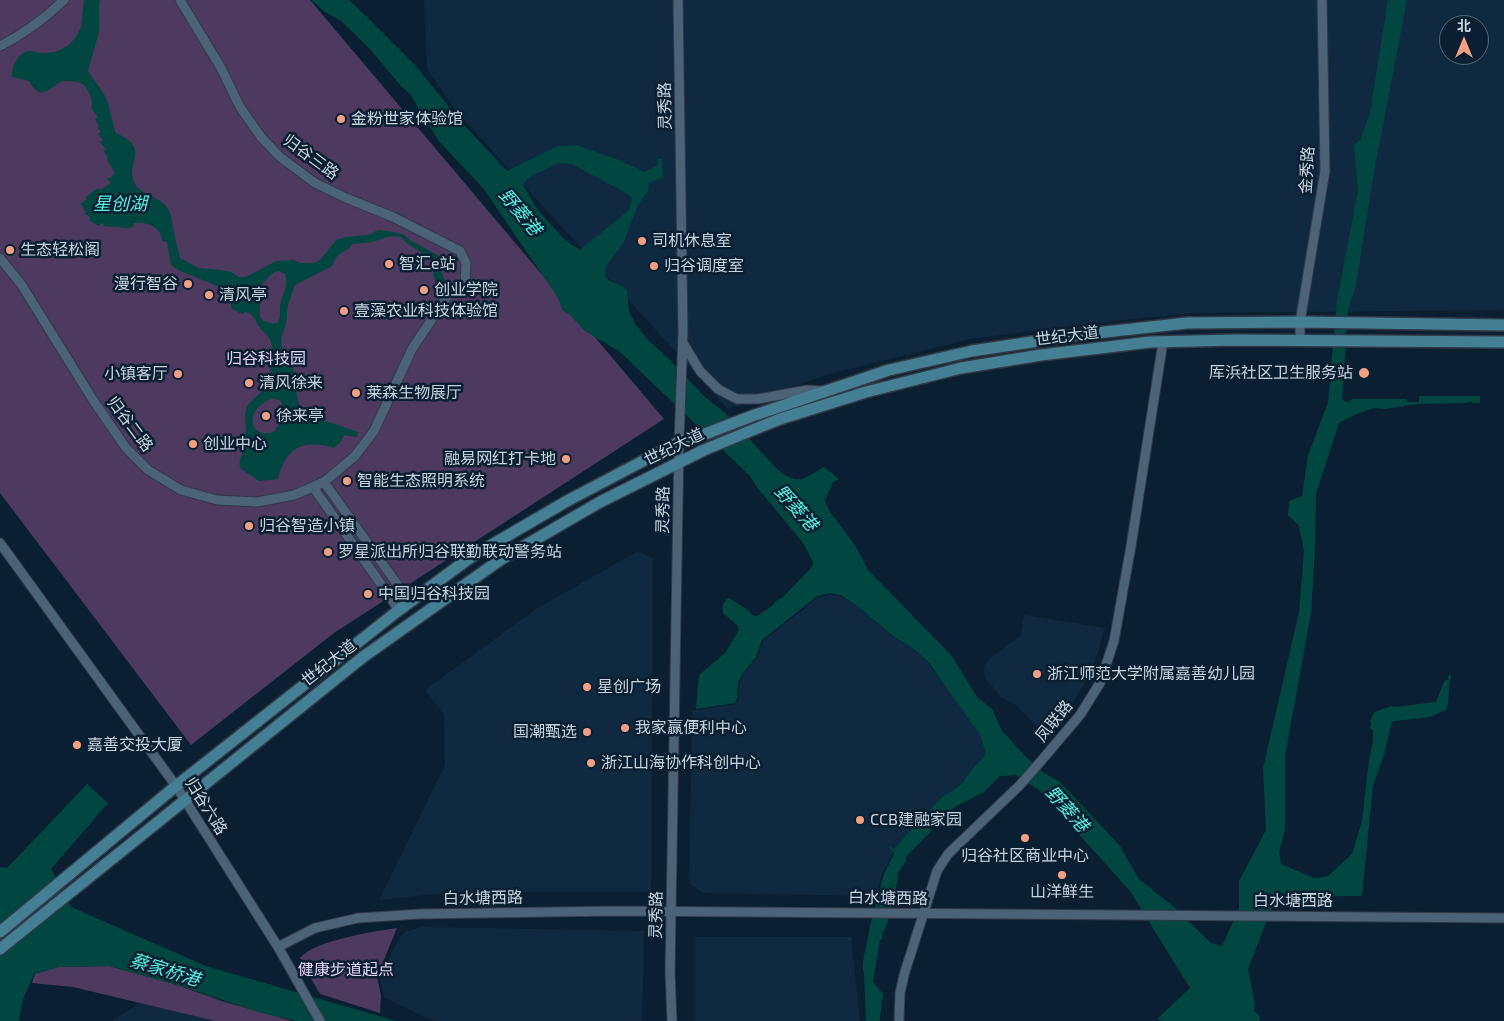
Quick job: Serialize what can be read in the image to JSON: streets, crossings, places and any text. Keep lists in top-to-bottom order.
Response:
{
  "streets": {
    "main road": ["世纪大道"],
    "street": [
      "灵秀路",
      "归谷三路",
      "金秀路",
      "归谷二路",
      "凤联路",
      "归谷六路",
      "白水塘西路"
    ]
  },
  "crossings": [
    ["灵秀路", "世纪大道"],
    ["灵秀路", "白水塘西路"],
    ["归谷三路", "归谷二路"],
    ["金秀路", "世纪大道"],
    ["世纪大道", "凤联路"],
    ["世纪大道", "归谷六路"],
    ["凤联路", "白水塘西路"],
    ["归谷六路", "白水塘西路"]
  ],
  "water": ["星创湖", "野菱港", "蔡家桥港"],
  "parks": ["归谷科技园", "健康步道起点"],
  "places": [
    "金粉世家体验馆",
    "司机休息室",
    "生态轻松阁",
    "智汇e站",
    "归谷调度室",
    "漫行智谷",
    "创业学院",
    "清风亭",
    "壹藻农业科技体验馆",
    "厍浜社区卫生服务站",
    "小镇客厅",
    "清风徐来",
    "莱森生物展厅",
    "徐来亭",
    "创业中心",
    "融易网红打卡地",
    "智能生态照明系统",
    "归谷智造小镇",
    "罗星派出所归谷联勤联动警务站",
    "中国归谷科技园",
    "浙江师范大学附属嘉善幼儿园",
    "星创广场",
    "我家赢便利中心",
    "国潮甄选",
    "嘉善交投大厦",
    "浙江山海协作科创中心",
    "CCB建融家园",
    "归谷社区商业中心",
    "山洋鲜生"
  ],
  "north": "top"
}
